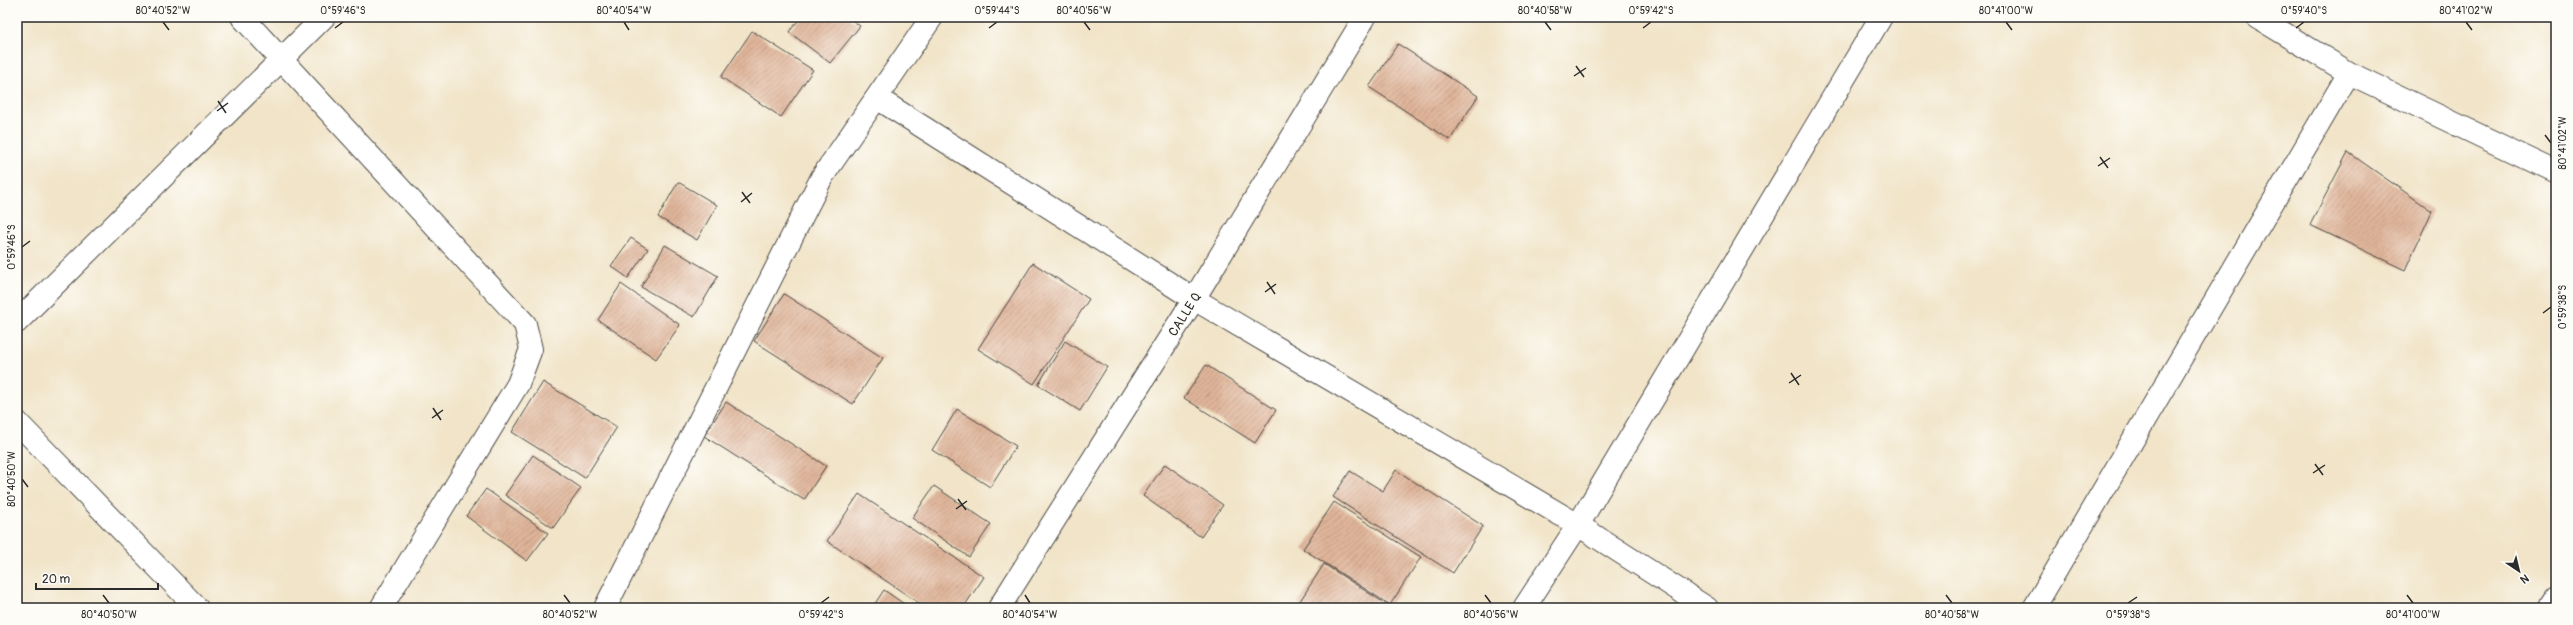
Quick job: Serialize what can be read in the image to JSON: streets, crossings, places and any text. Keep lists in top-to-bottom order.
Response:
{
  "streets": {
    "street": ["CALLE Q"]
  },
  "scale_bar": "20 m",
  "north": "bottom right",
  "coordinates": [
    "80°40'52\"W",
    "0°59'46\"S",
    "80°40'54\"W",
    "0°59'44\"S",
    "80°40'56\"W",
    "80°40'58\"W",
    "0°59'42\"S",
    "80°41'00\"W",
    "0°59'40\"S",
    "80°41'02\"W",
    "0°59'38\"S",
    "80°40'50\"W"
  ]
}
